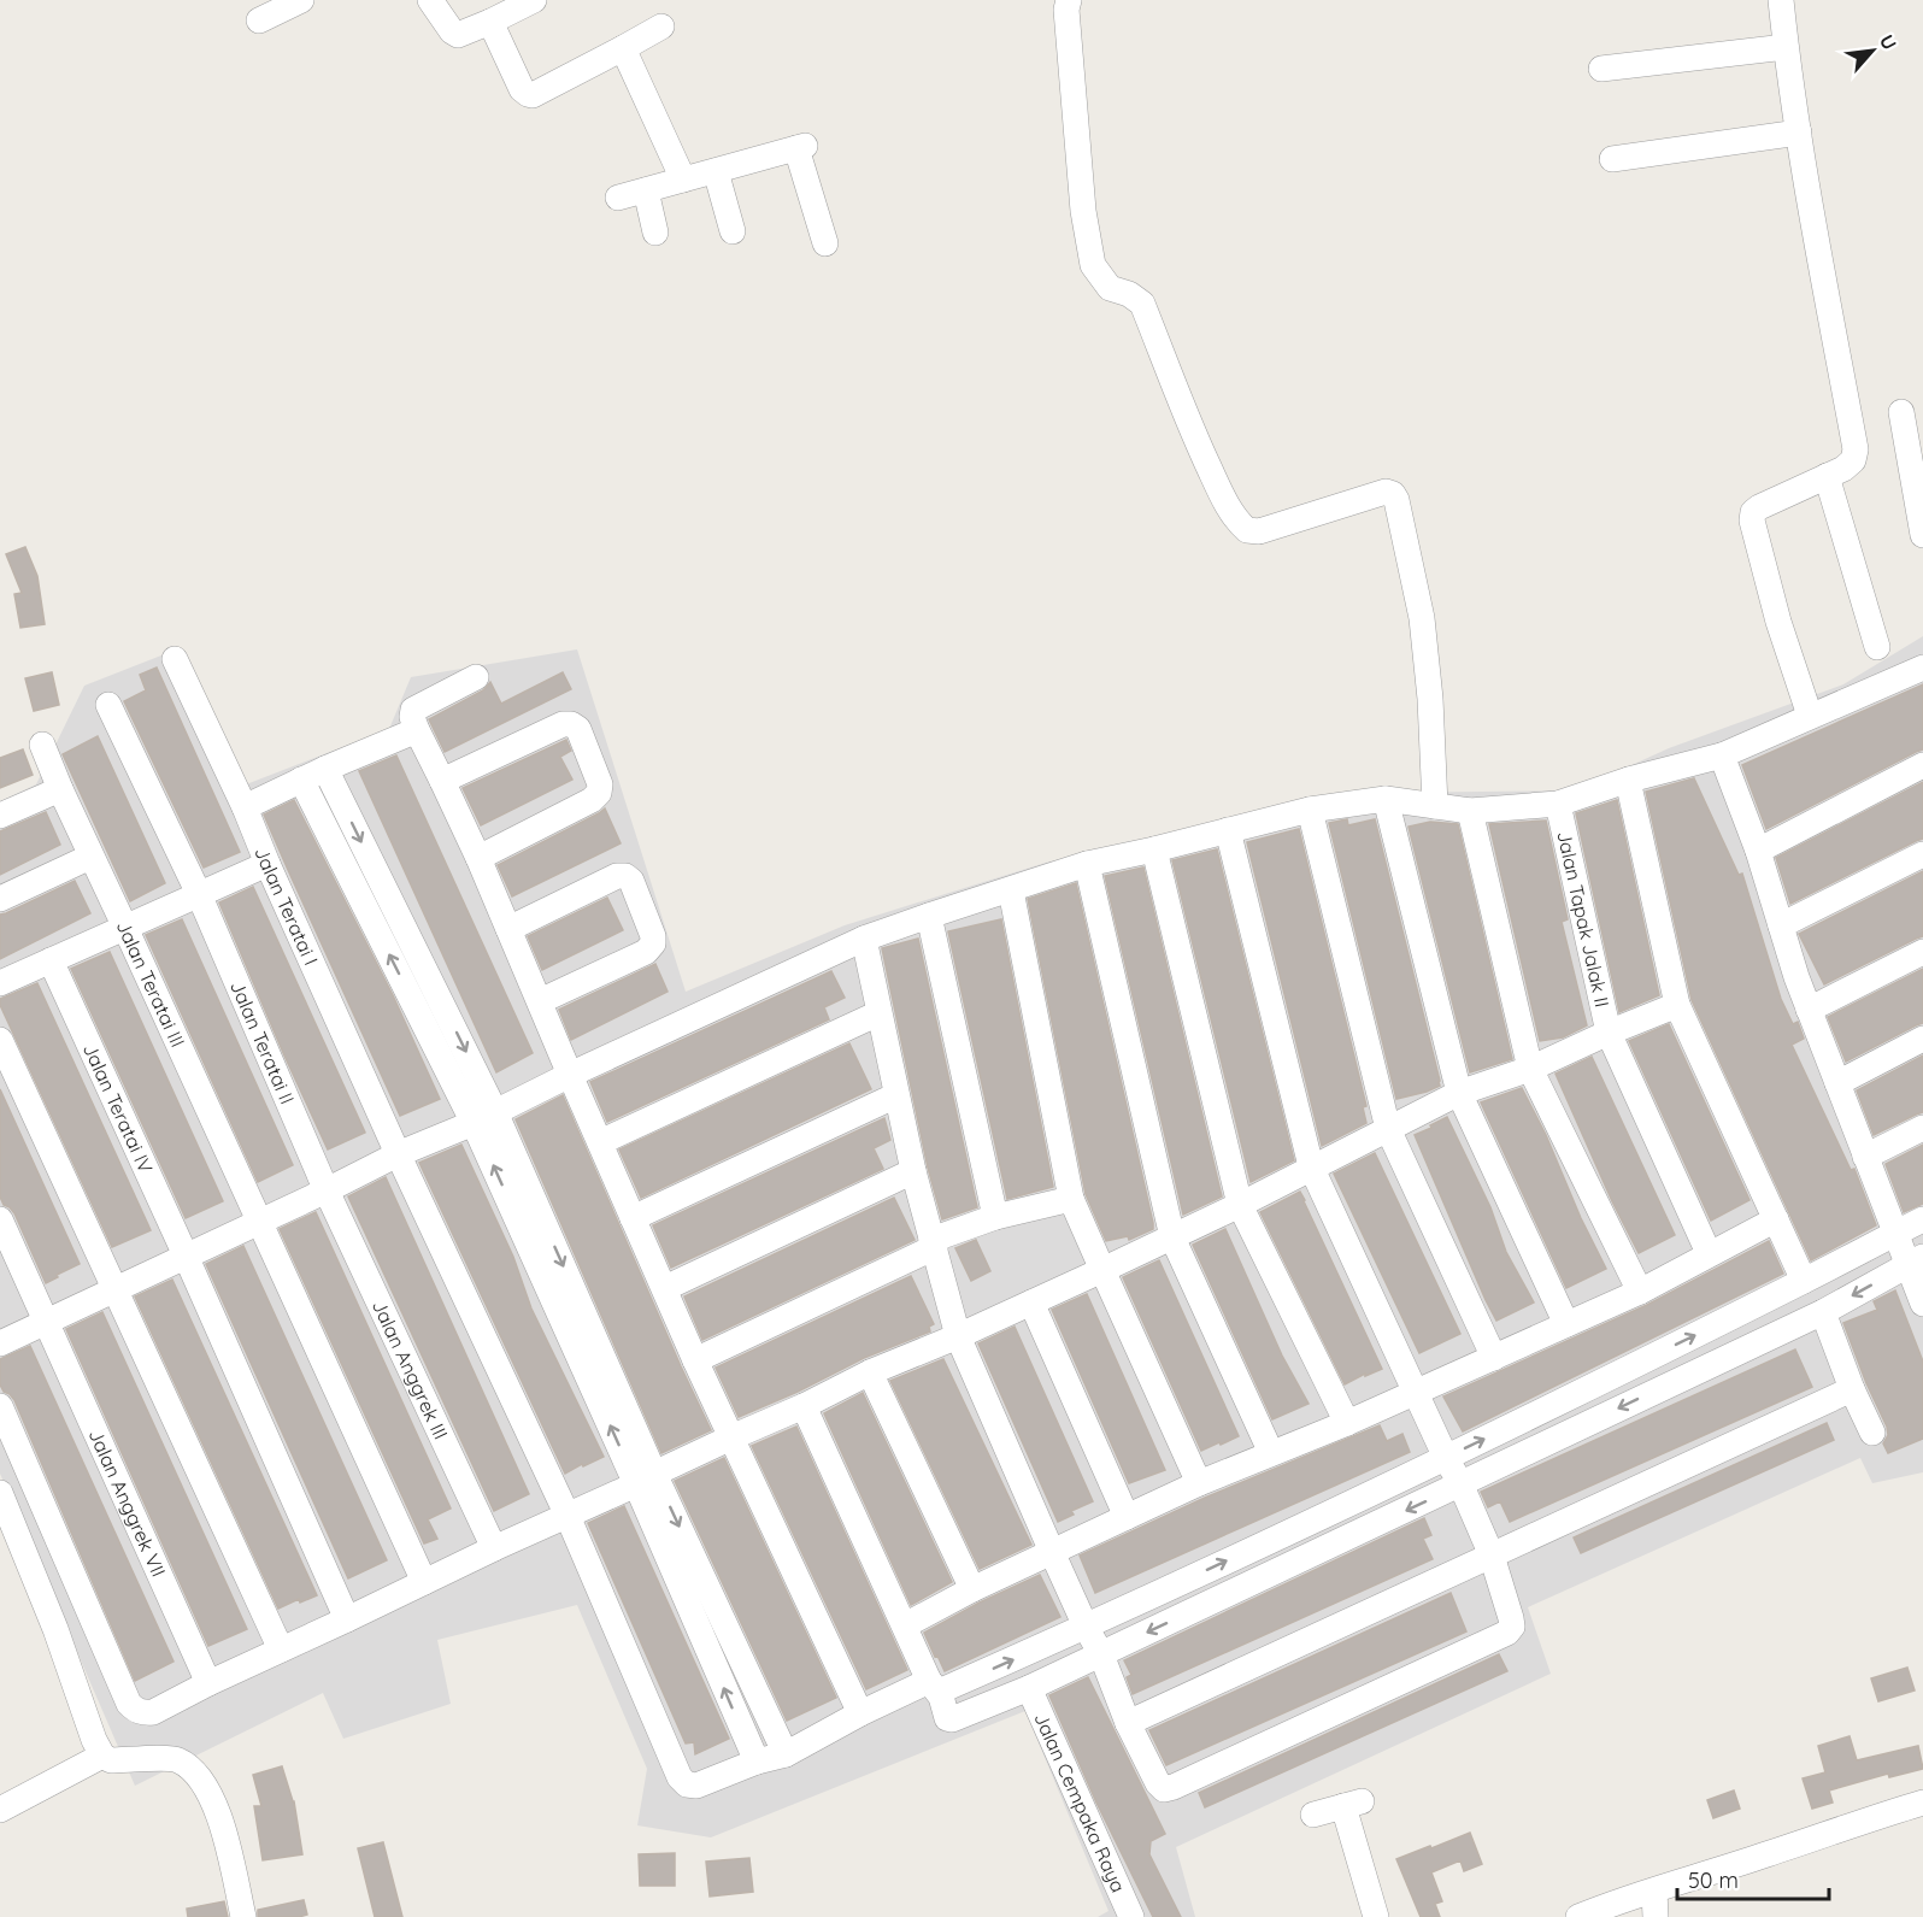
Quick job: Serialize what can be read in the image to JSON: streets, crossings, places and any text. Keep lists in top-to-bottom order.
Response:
{
  "streets": {
    "street": [
      "Jalan Teratai I",
      "Jalan Tapak Jalak II",
      "Jalan Teratai III",
      "Jalan Teratai II",
      "Jalan Teratai IV",
      "Jalan Anggrek III",
      "Jalan Anggrek VII",
      "Jalan Cempaka Raya"
    ]
  },
  "crossings": [
    ["Jalan Teratai II", "Jalan Anggrek III"]
  ],
  "scale_bar": "50 m",
  "north": "top right"
}
